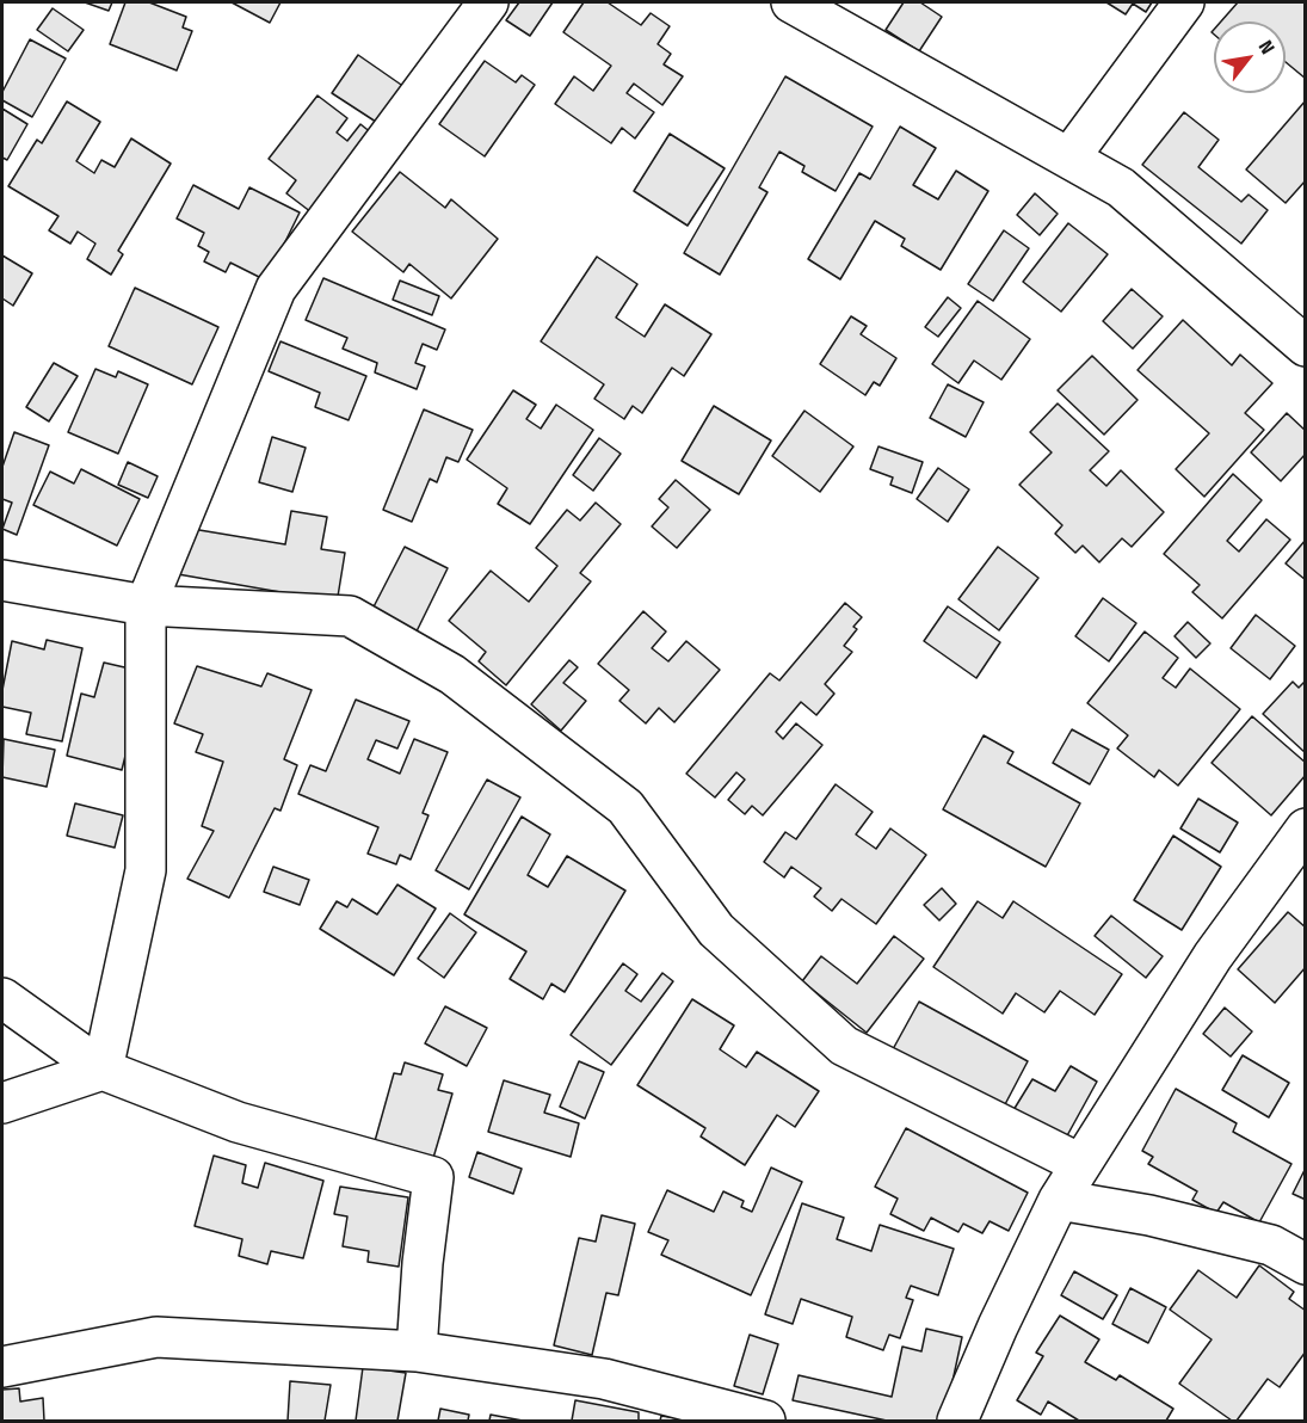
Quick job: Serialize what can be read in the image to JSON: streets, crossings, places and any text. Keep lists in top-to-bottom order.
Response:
{
  "north": "top right"
}
